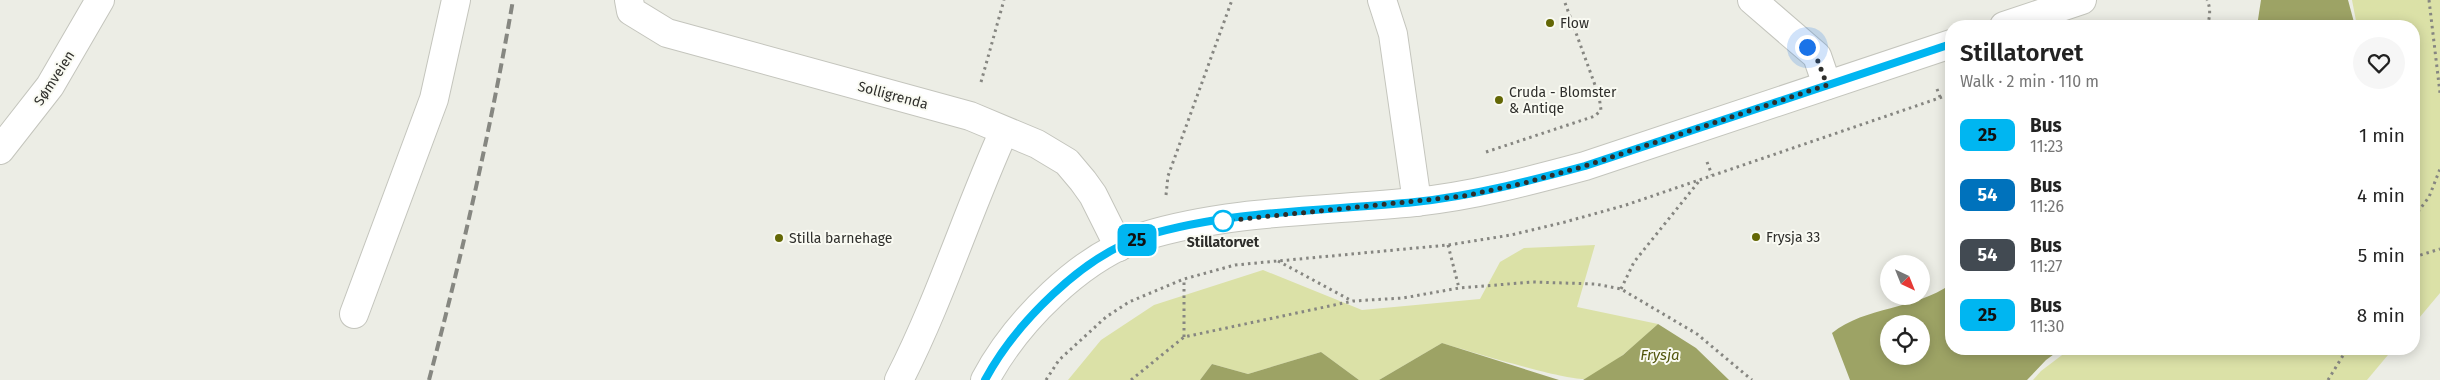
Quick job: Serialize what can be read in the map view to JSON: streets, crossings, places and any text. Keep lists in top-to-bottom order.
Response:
{
  "streets": {
    "main road": ["Sømveien", "Solligrenda"]
  },
  "water": ["Frysja"],
  "places": [
    "Flow",
    "Cruda - Blomster & Antiqe",
    "Stillatorvet",
    "Frysja 33",
    "Stilla barnehage"
  ],
  "lines": ["bus line 25"],
  "north": "bottom right",
  "page": {
    "on_map": "25",
    "heading": ["Stillatorvet", "Walk · 2 min · 110 m"],
    "list": [
      {
        "mark": "25",
        "name": "Bus",
        "note": "11:23",
        "value": "1 min"
      },
      {
        "mark": "54",
        "name": "Bus",
        "note": "11:26",
        "value": "4 min"
      },
      {
        "mark": "54",
        "name": "Bus",
        "note": "11:27",
        "value": "5 min"
      },
      {
        "mark": "25",
        "name": "Bus",
        "note": "11:30",
        "value": "8 min"
      }
    ]
  }
}
